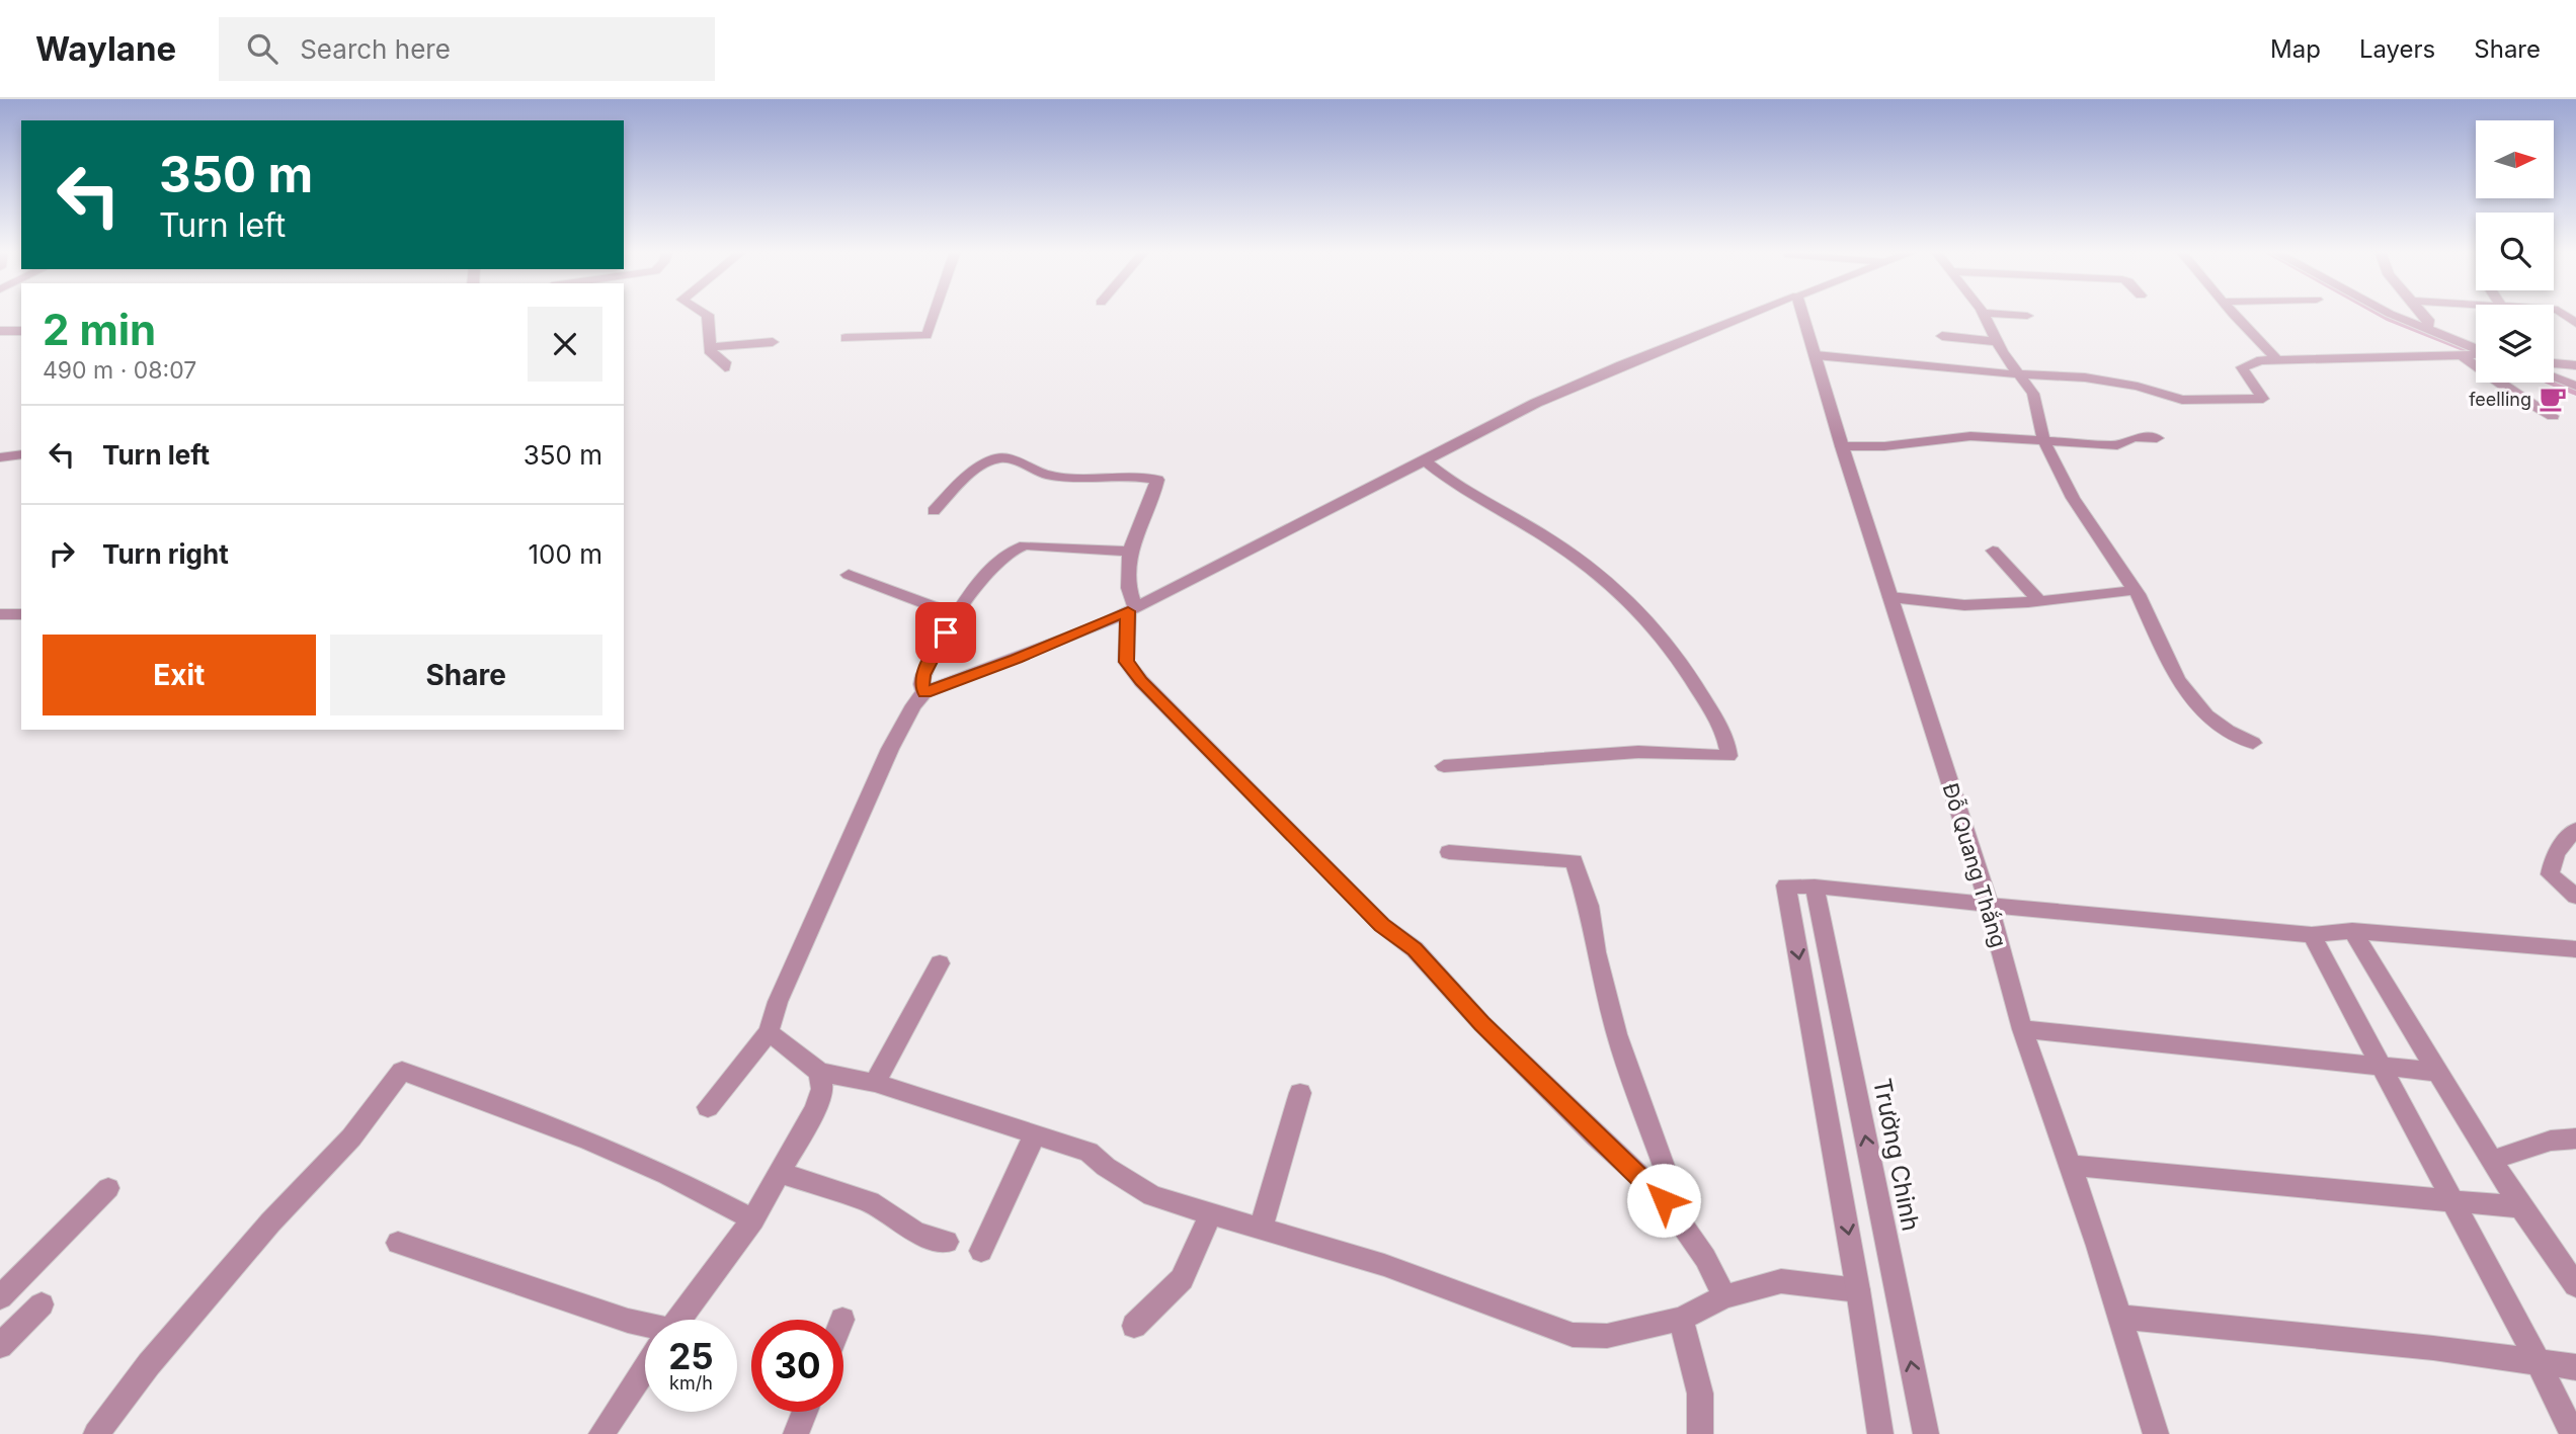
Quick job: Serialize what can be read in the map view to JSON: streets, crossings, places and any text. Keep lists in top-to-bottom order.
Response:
{
  "streets": {
    "street": ["Đỗ Quang Thắng", "Trường Chinh"]
  },
  "places": {
    "cafe": ["feelling"]
  },
  "north": "right",
  "page": {
    "header": "Waylane",
    "search": "Search here",
    "nav": ["Map", "Layers", "Share"],
    "turn": ["350 m", "Turn left"],
    "heading": ["2 min", "490 m · 08:07"],
    "list": [
      {
        "name": "Turn left",
        "value": "350 m"
      },
      {
        "name": "Turn right",
        "value": "100 m"
      }
    ],
    "buttons": ["Exit", "Share"],
    "speed": "25 km/h",
    "limit": "30"
  }
}
